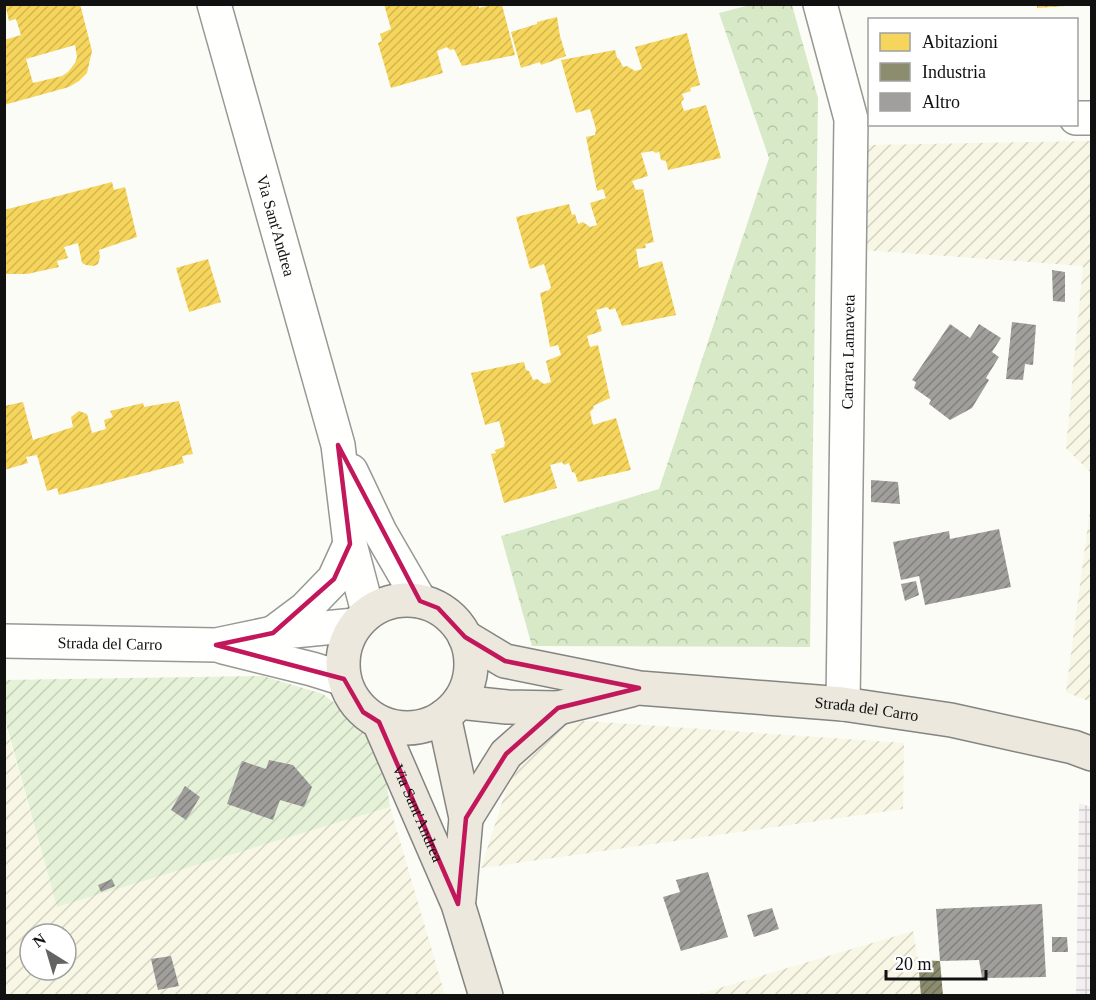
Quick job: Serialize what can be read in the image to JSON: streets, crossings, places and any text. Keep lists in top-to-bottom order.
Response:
{
  "streets": {
    "main road": ["Via Sant'Andrea", "Strada del Carro"],
    "street": ["Carrara Lamaveta"]
  },
  "crossings": [
    ["Via Sant'Andrea", "Strada del Carro"],
    ["Carrara Lamaveta", "Strada del Carro"]
  ],
  "legend": ["Abitazioni", "Industria", "Altro"],
  "scale_bar": "20 m",
  "north": "top left"
}
